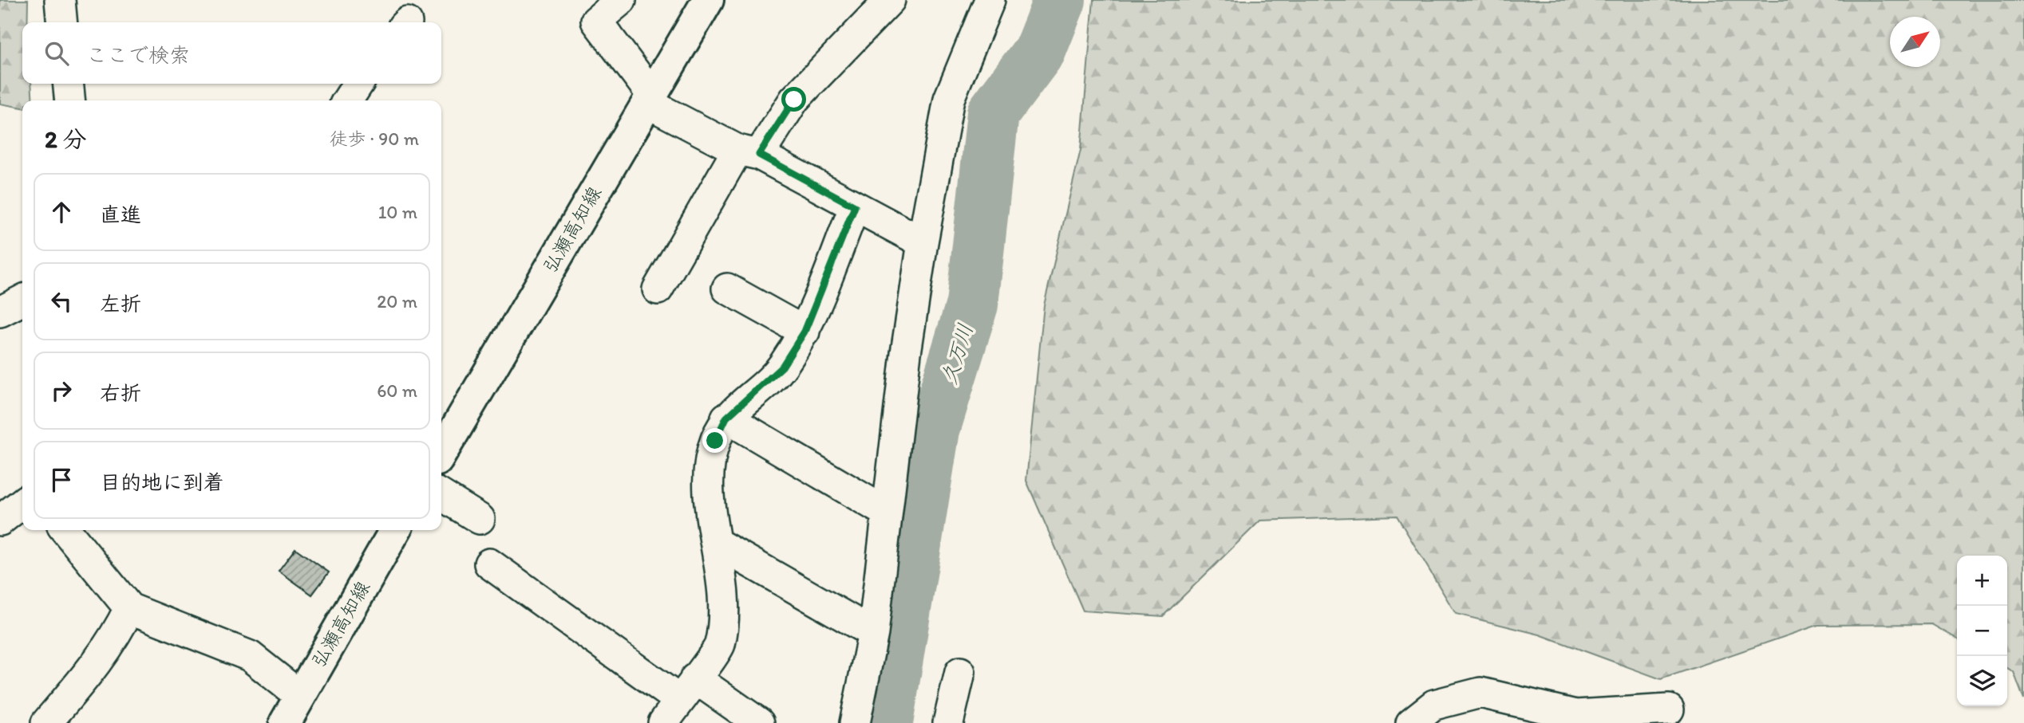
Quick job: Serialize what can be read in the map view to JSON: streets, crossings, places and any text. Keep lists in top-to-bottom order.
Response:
{
  "streets": {
    "main road": ["弘瀬高知線"]
  },
  "water": ["久万川"],
  "north": "top right",
  "page": {
    "search": "ここで検索",
    "heading": ["2 分", "徒歩 · 90 m"],
    "list": [
      ["直進", "10 m"],
      ["左折", "20 m"],
      ["右折", "60 m"],
      "目的地に到着"
    ],
    "map_buttons": ["+", "−"]
  }
}
